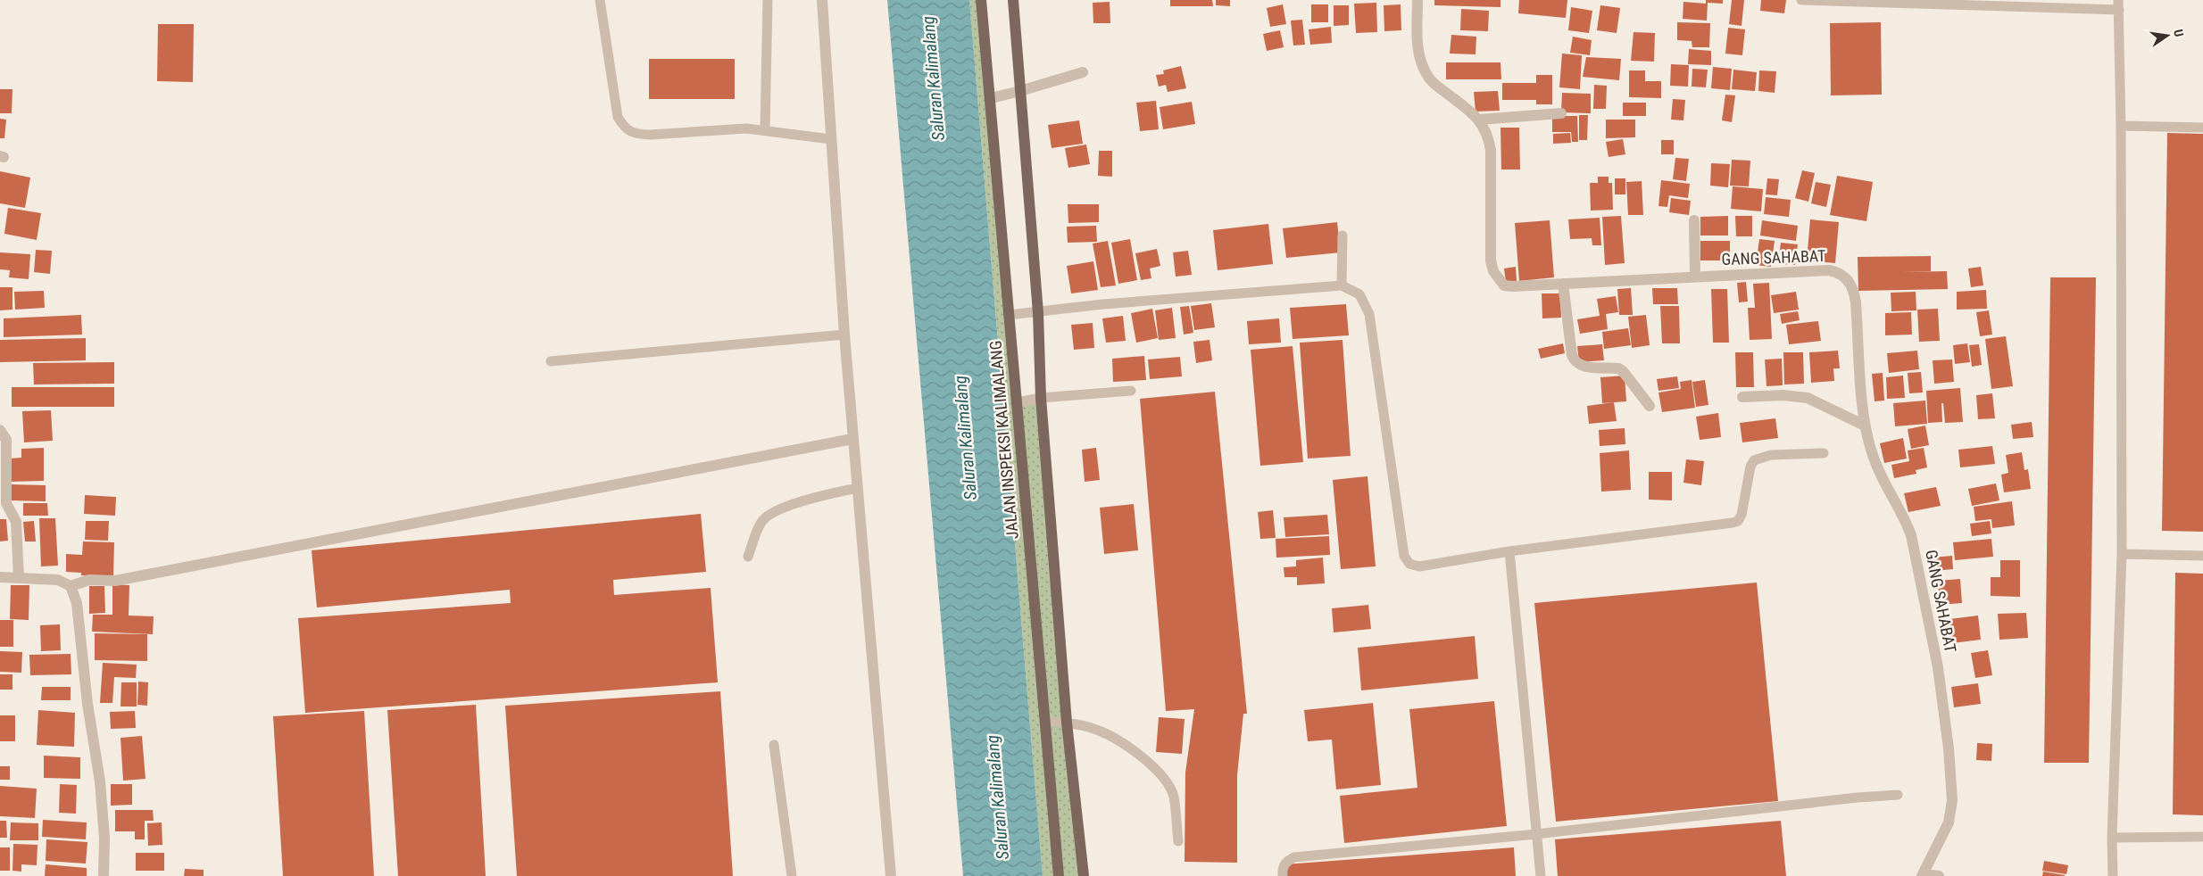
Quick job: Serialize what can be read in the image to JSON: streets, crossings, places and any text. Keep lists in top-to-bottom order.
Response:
{
  "streets": {
    "main road": ["JALAN INSPEKSI KALIMALANG"],
    "street": ["GANG SAHABAT"]
  },
  "water": ["Saluran Kalimalang"],
  "north": "right"
}
